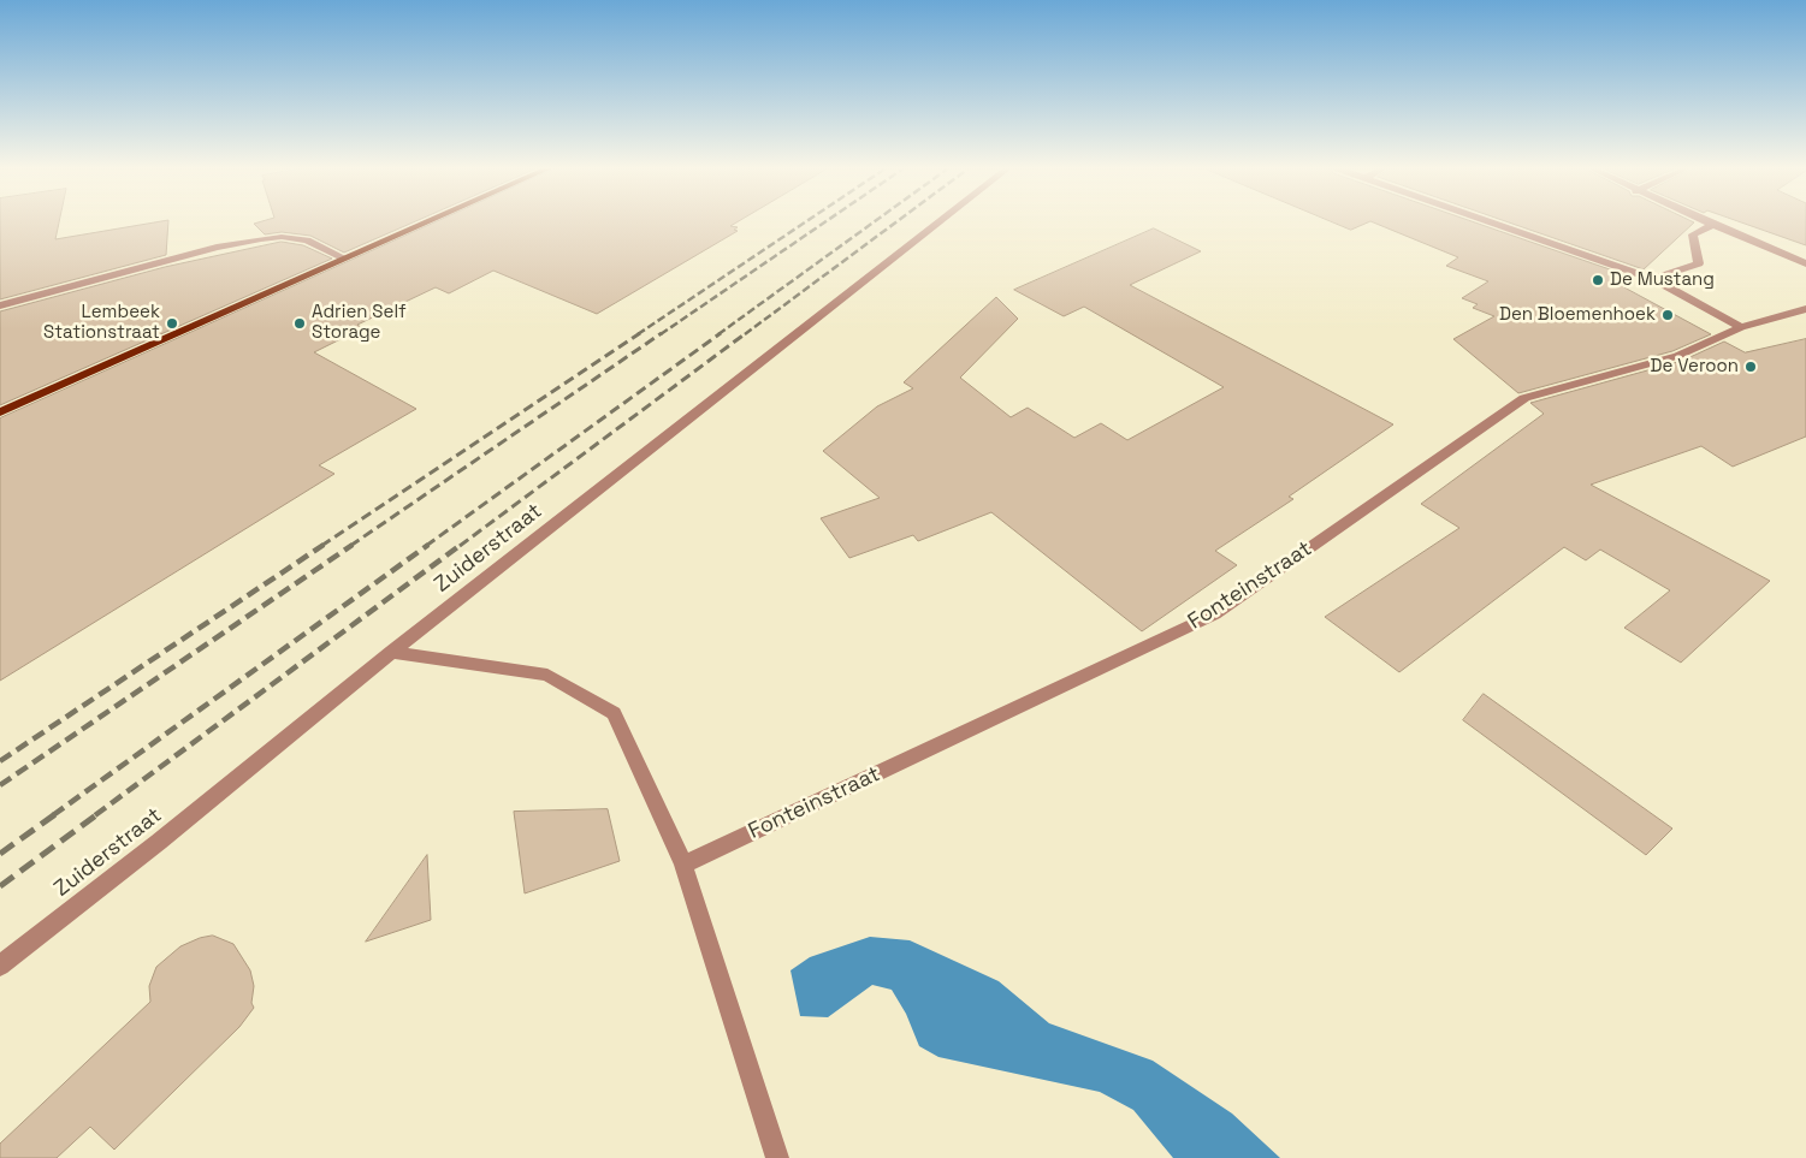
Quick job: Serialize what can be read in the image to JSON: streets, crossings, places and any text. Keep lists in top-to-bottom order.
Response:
{
  "streets": {
    "street": ["Zuiderstraat", "Fonteinstraat"]
  },
  "places": [
    "De Mustang",
    "Den Bloemenhoek",
    "Lembeek Stationstraat",
    "Adrien Self Storage",
    "De Veroon"
  ]
}
